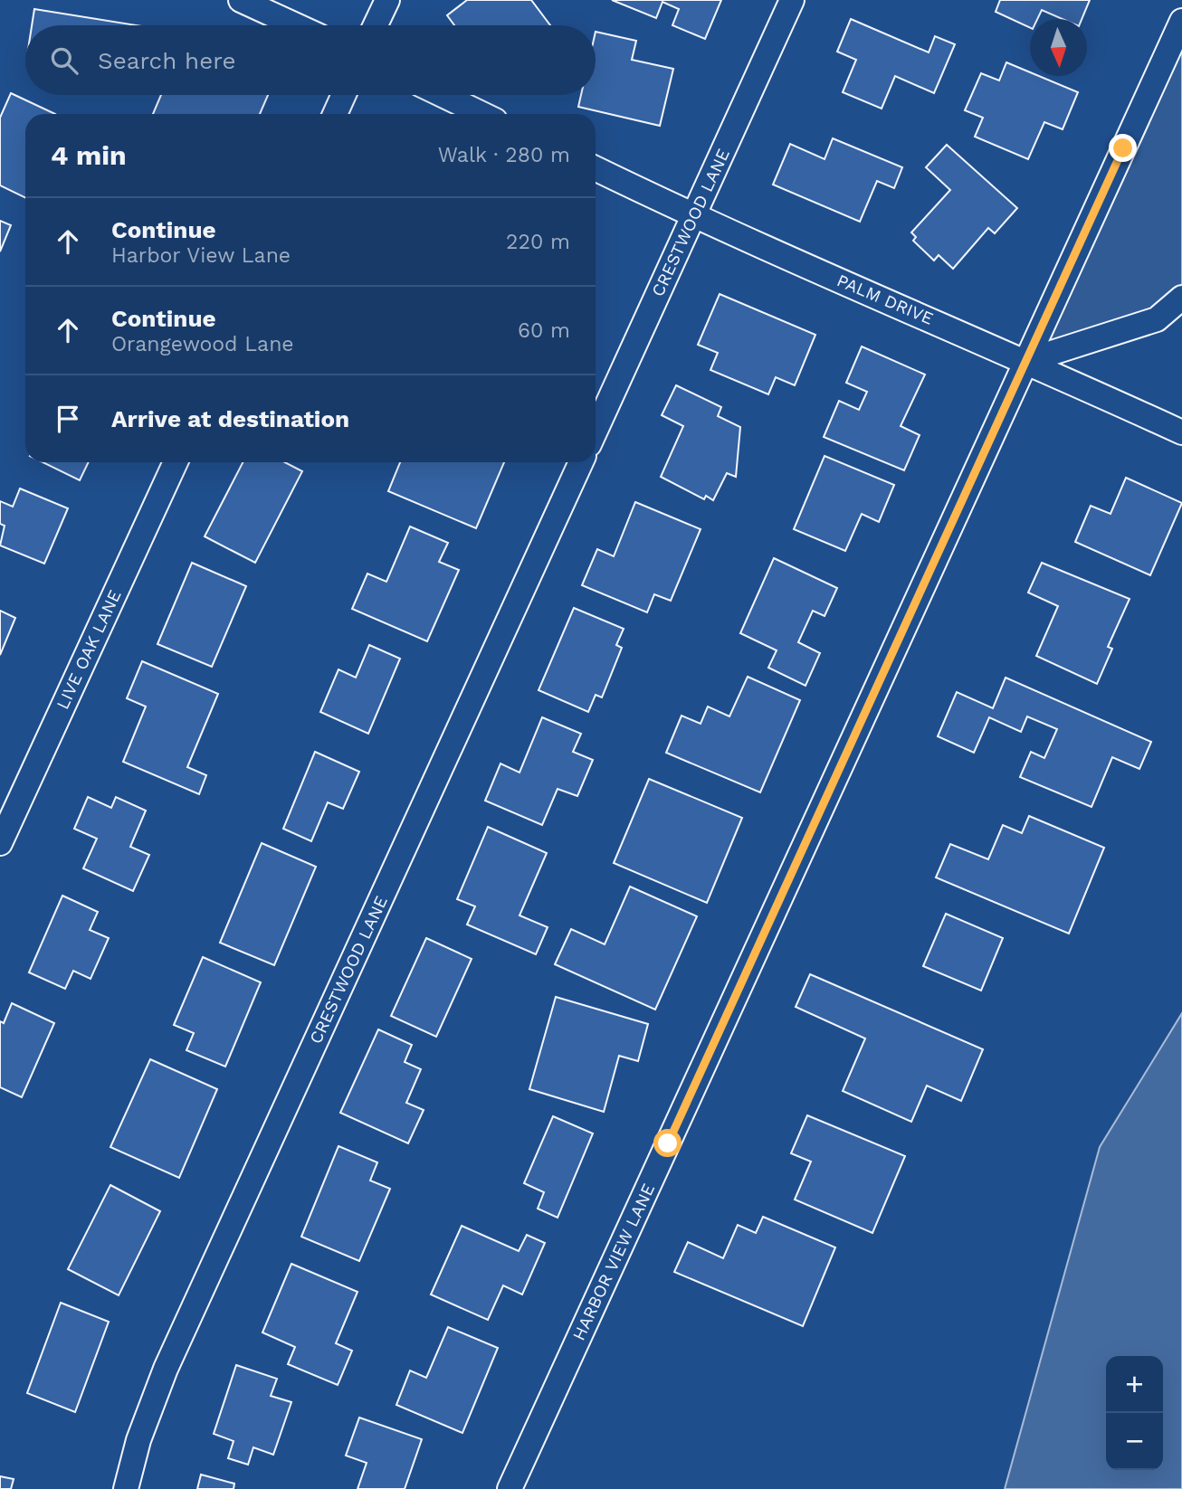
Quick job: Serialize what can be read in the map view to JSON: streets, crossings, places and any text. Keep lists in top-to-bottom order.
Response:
{
  "streets": {
    "street": [
      "CRESTWOOD LANE",
      "PALM DRIVE",
      "LIVE OAK LANE",
      "HARBOR VIEW LANE"
    ]
  },
  "crossings": [
    ["CRESTWOOD LANE", "PALM DRIVE"],
    ["PALM DRIVE", "HARBOR VIEW LANE"]
  ],
  "north": "bottom",
  "page": {
    "search": "Search here",
    "heading": ["4 min", "Walk · 280 m"],
    "list": [
      ["Continue", "Harbor View Lane", "220 m"],
      ["Continue", "Orangewood Lane", "60 m"],
      "Arrive at destination"
    ],
    "map_buttons": ["+", "−"]
  }
}
